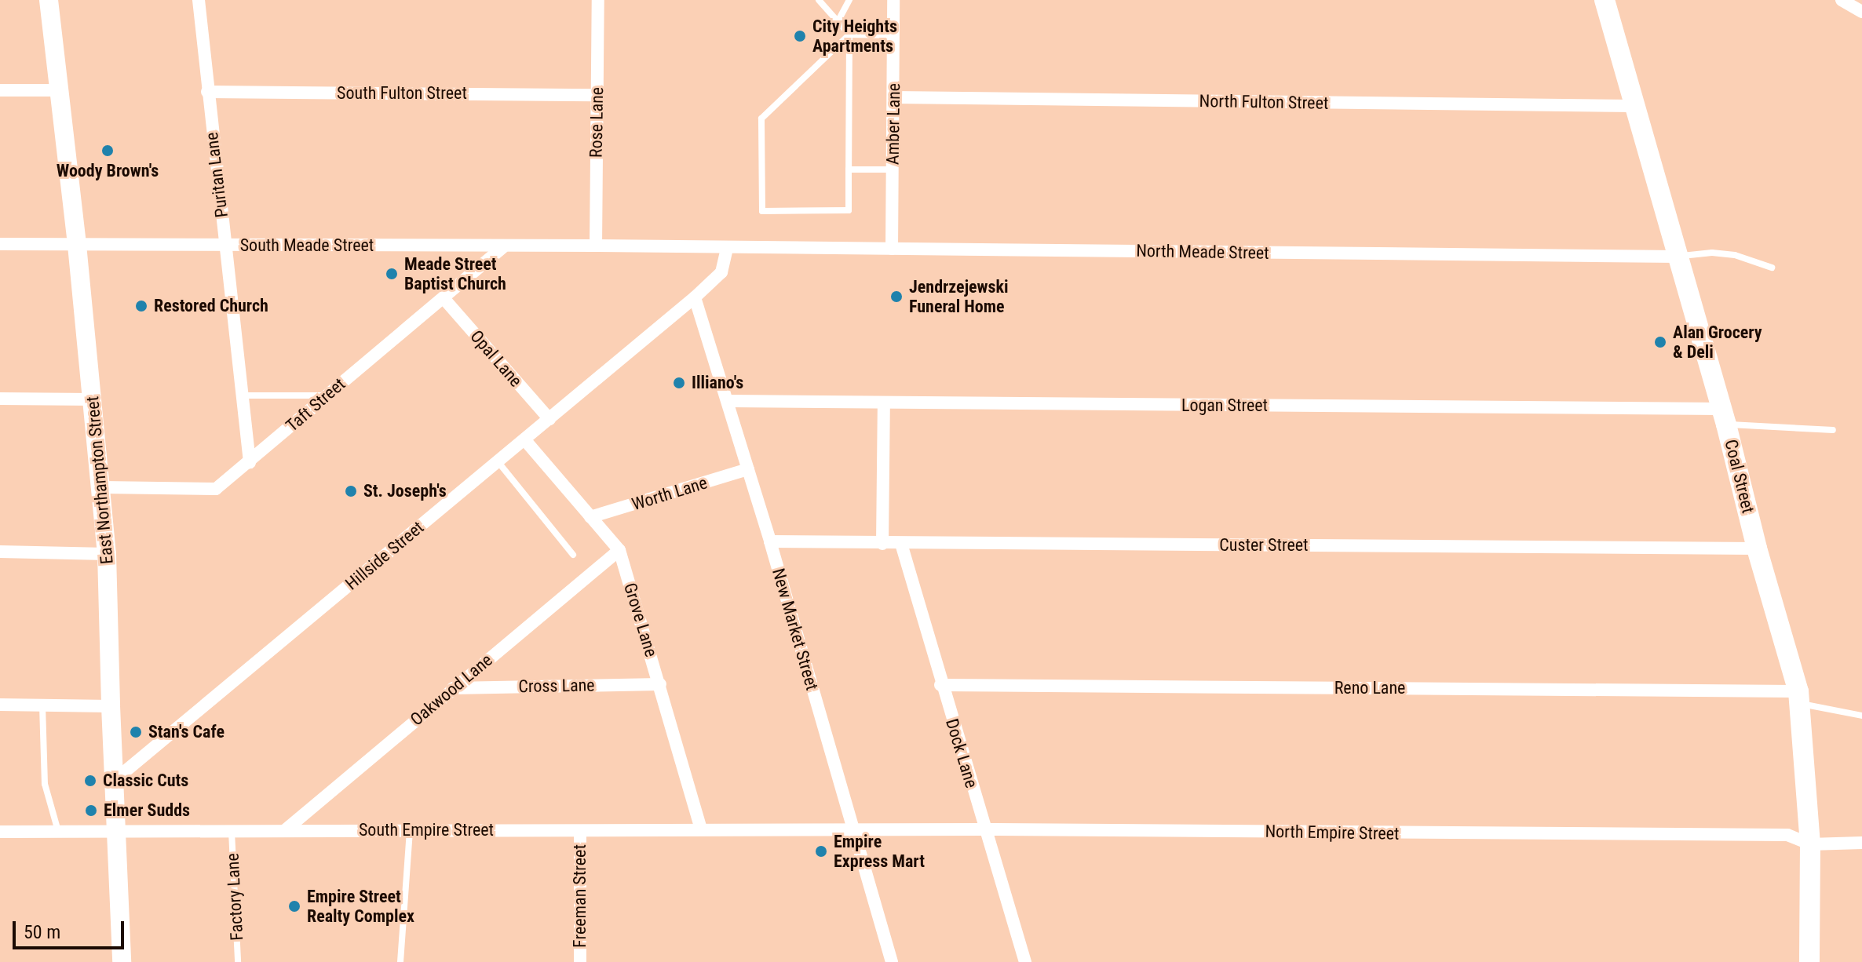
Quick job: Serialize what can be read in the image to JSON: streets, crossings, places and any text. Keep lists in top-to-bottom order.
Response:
{
  "streets": {
    "main road": ["Coal Street", "East Northampton Street"],
    "street": [
      "South Fulton Street",
      "North Fulton Street",
      "Rose Lane",
      "Amber Lane",
      "Puritan Lane",
      "South Meade Street",
      "North Meade Street",
      "Opal Lane",
      "Taft Street",
      "Logan Street",
      "Worth Lane",
      "Custer Street",
      "Hillside Street",
      "Grove Lane",
      "New Market Street",
      "Cross Lane",
      "Reno Lane",
      "Oakwood Lane",
      "Dock Lane",
      "South Empire Street",
      "North Empire Street",
      "Freeman Street"
    ],
    "lane": ["Factory Lane"]
  },
  "crossings": [
    ["South Fulton Street", "Rose Lane"],
    ["South Fulton Street", "Puritan Lane"],
    ["North Fulton Street", "Amber Lane"],
    ["North Fulton Street", "Coal Street"],
    ["Rose Lane", "South Meade Street"],
    ["Amber Lane", "North Meade Street"],
    ["Puritan Lane", "South Meade Street"],
    ["Puritan Lane", "Taft Street"],
    ["South Meade Street", "North Meade Street"],
    ["South Meade Street", "Taft Street"],
    ["South Meade Street", "East Northampton Street"],
    ["South Meade Street", "Hillside Street"],
    ["North Meade Street", "Coal Street"],
    ["North Meade Street", "Hillside Street"],
    ["Opal Lane", "Taft Street"],
    ["Opal Lane", "Hillside Street"],
    ["Taft Street", "East Northampton Street"],
    ["Logan Street", "Coal Street"],
    ["Logan Street", "New Market Street"],
    ["Coal Street", "Custer Street"],
    ["Coal Street", "Reno Lane"],
    ["Coal Street", "North Empire Street"],
    ["East Northampton Street", "Hillside Street"],
    ["East Northampton Street", "South Empire Street"],
    ["Worth Lane", "Grove Lane"],
    ["Worth Lane", "New Market Street"],
    ["Custer Street", "New Market Street"],
    ["Custer Street", "Dock Lane"],
    ["Hillside Street", "Grove Lane"],
    ["Hillside Street", "New Market Street"],
    ["Grove Lane", "Cross Lane"],
    ["Grove Lane", "Oakwood Lane"],
    ["Grove Lane", "South Empire Street"],
    ["New Market Street", "South Empire Street"],
    ["New Market Street", "North Empire Street"],
    ["Cross Lane", "Oakwood Lane"],
    ["Reno Lane", "Dock Lane"],
    ["Oakwood Lane", "South Empire Street"],
    ["Dock Lane", "North Empire Street"],
    ["South Empire Street", "North Empire Street"],
    ["South Empire Street", "Freeman Street"],
    ["South Empire Street", "Factory Lane"]
  ],
  "places": [
    "City Heights Apartments",
    "Woody Brown's",
    "Meade Street Baptist Church",
    "Jendrzejewski Funeral Home",
    "Restored Church",
    "Alan Grocery & Deli",
    "Illiano's",
    "St. Joseph's",
    "Stan's Cafe",
    "Classic Cuts",
    "Elmer Sudds",
    "Empire Express Mart",
    "Empire Street Realty Complex"
  ],
  "scale_bar": "50 m"
}
